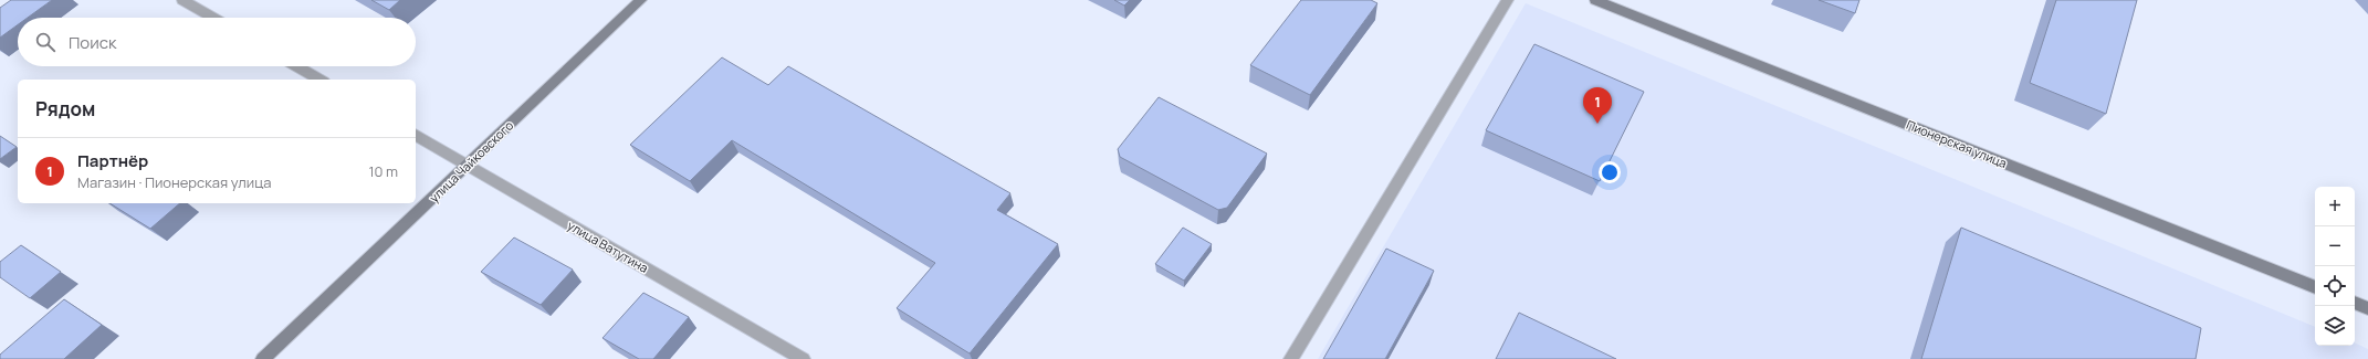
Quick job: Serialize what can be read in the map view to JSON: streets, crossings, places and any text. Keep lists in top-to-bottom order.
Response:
{
  "streets": {
    "street": ["Пионерская улица", "улица Чайковского", "улица Ватутина"]
  },
  "crossings": [
    ["улица Чайковского", "улица Ватутина"]
  ],
  "page": {
    "search": "Поиск",
    "heading": "Рядом",
    "pins": "1",
    "list": [
      {
        "mark": "1",
        "name": "Партнёр",
        "note": "Магазин · Пионерская улица",
        "value": "10 m"
      }
    ],
    "map_buttons": ["+", "−"]
  }
}
